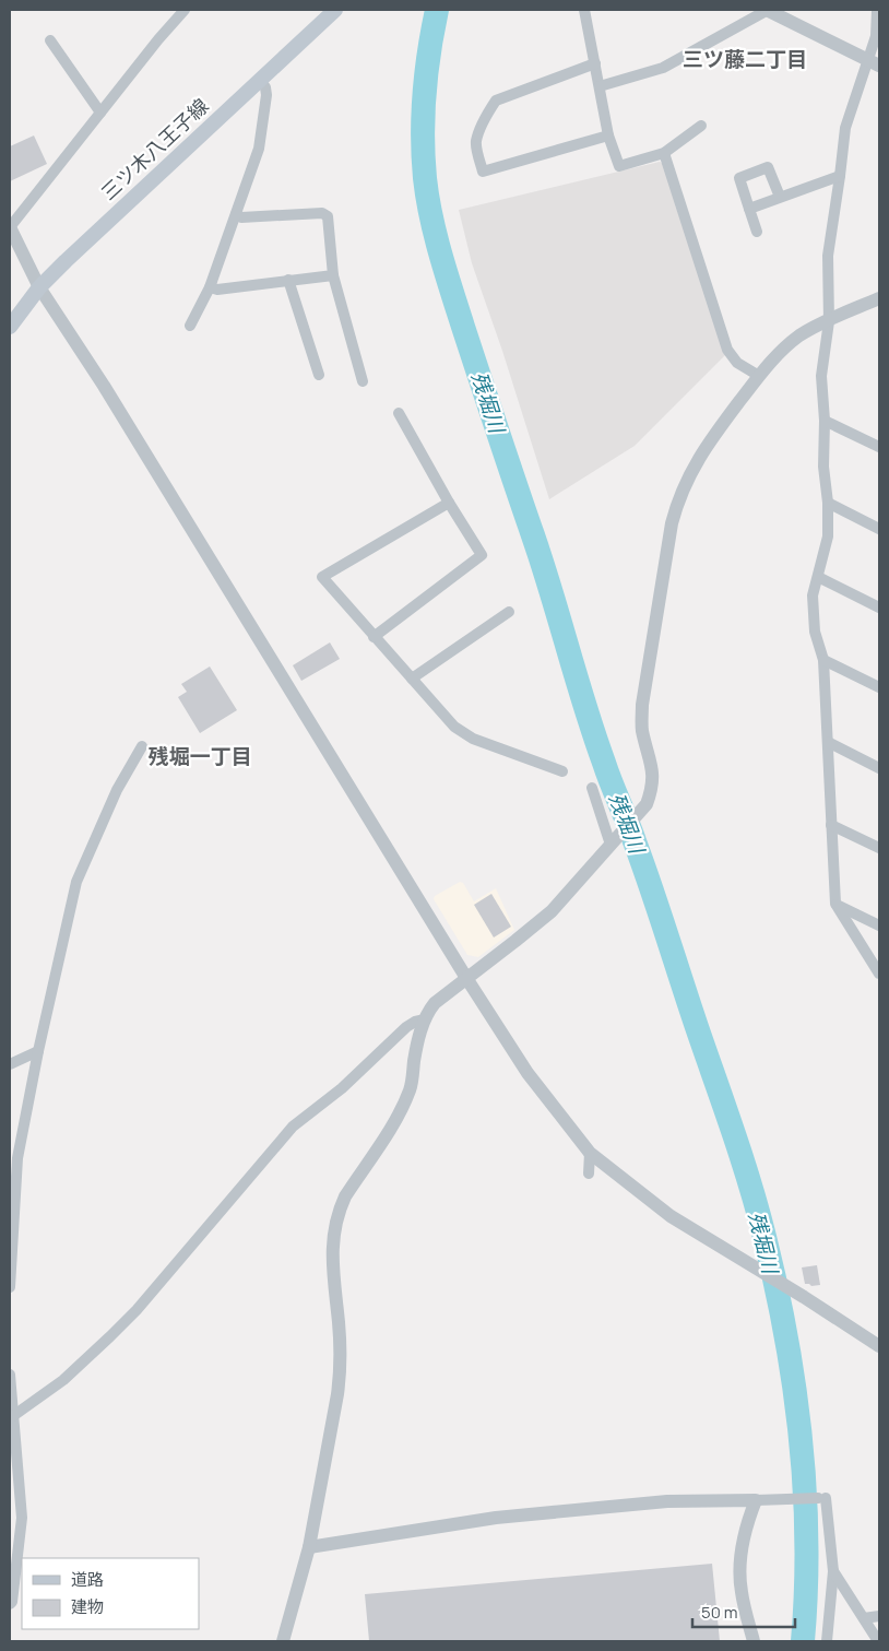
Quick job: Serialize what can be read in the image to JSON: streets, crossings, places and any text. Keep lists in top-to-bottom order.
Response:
{
  "streets": {
    "main road": ["三ツ木八王子線"]
  },
  "districts": ["三ツ藤二丁目", "残堀一丁目"],
  "water": ["残堀川"],
  "legend": ["道路", "建物"],
  "scale_bar": "50 m"
}
